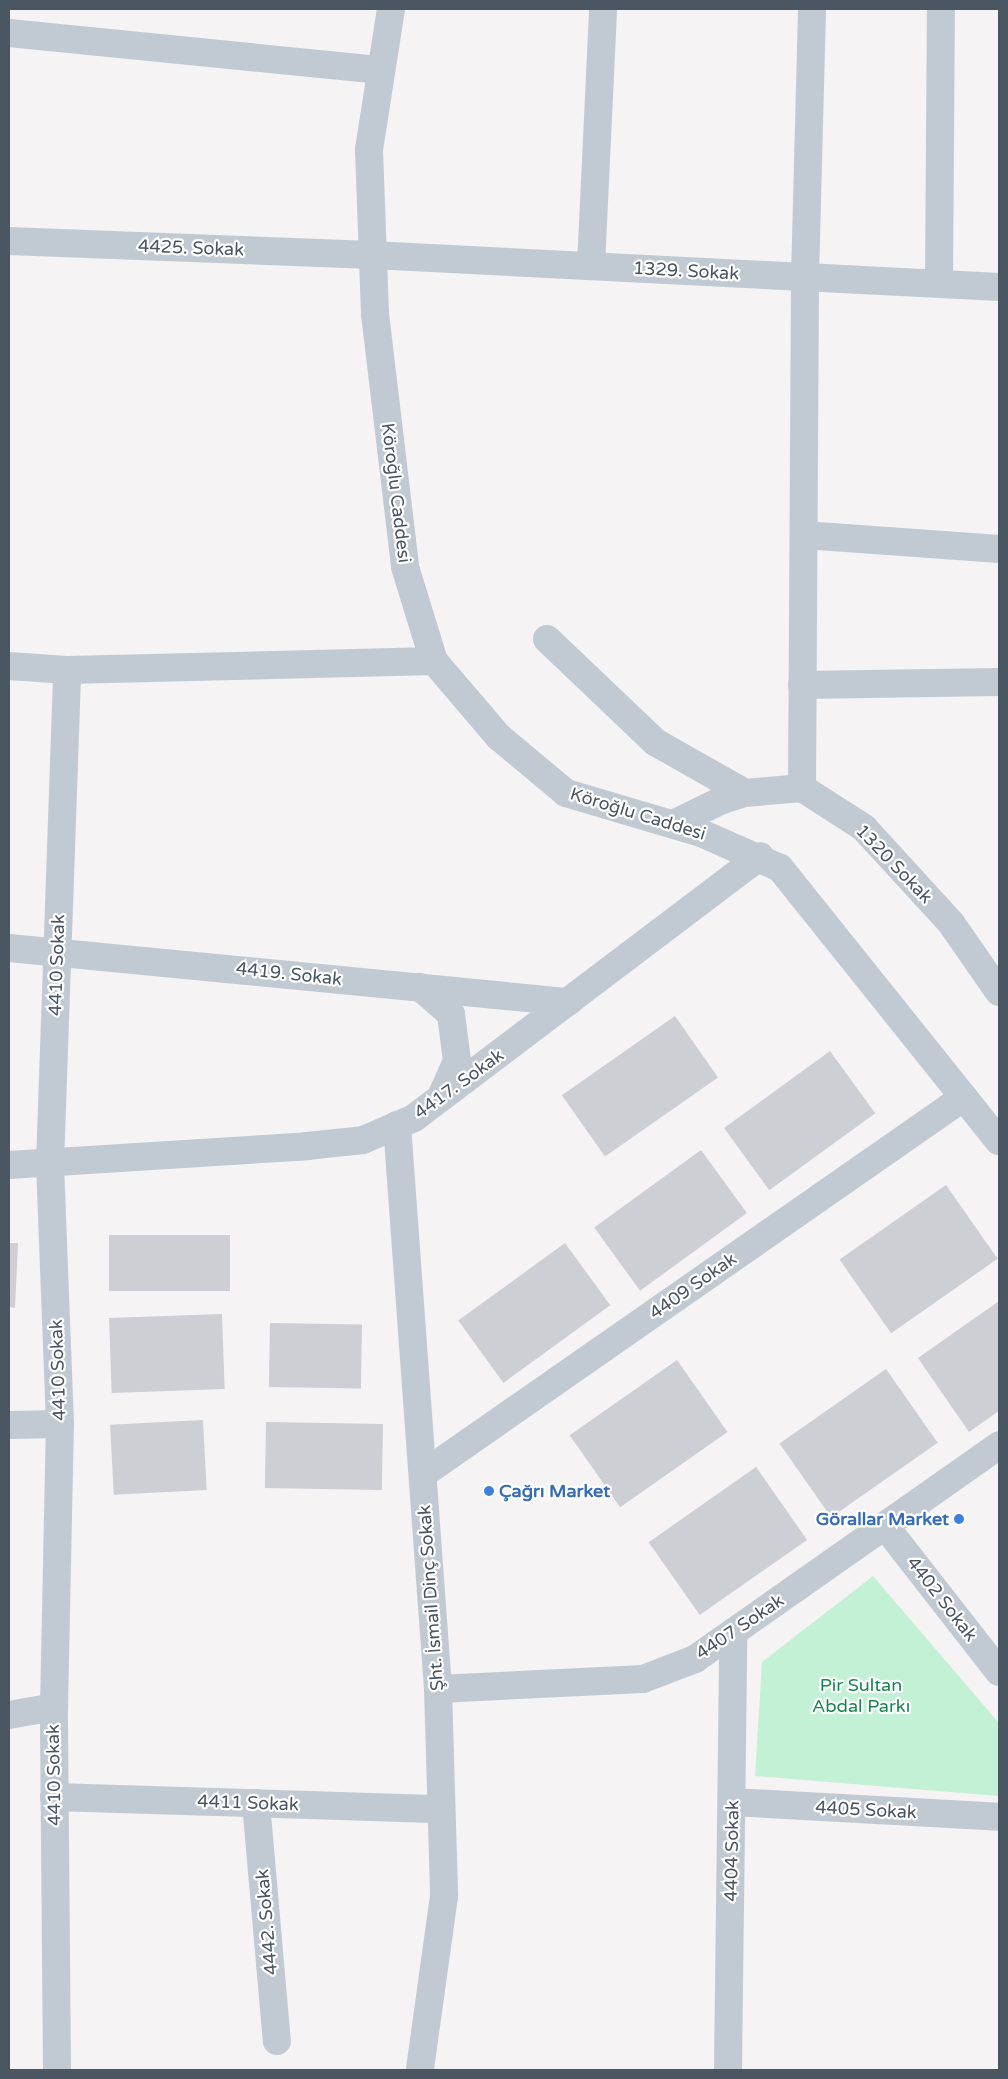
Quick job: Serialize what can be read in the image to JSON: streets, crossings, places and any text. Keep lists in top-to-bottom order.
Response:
{
  "streets": {
    "street": [
      "4425. Sokak",
      "1329. Sokak",
      "Köroğlu Caddesi",
      "1320 Sokak",
      "4410 Sokak",
      "4419. Sokak",
      "4417. Sokak",
      "4409 Sokak",
      "Şht. İsmail Dinç Sokak",
      "4402 Sokak",
      "4407 Sokak",
      "4411 Sokak",
      "4405 Sokak",
      "4404 Sokak",
      "4442. Sokak"
    ]
  },
  "crossings": [
    ["4425. Sokak", "1329. Sokak"],
    ["4425. Sokak", "Köroğlu Caddesi"],
    ["1329. Sokak", "Köroğlu Caddesi"],
    ["Köroğlu Caddesi", "4417. Sokak"],
    ["Köroğlu Caddesi", "4409 Sokak"],
    ["4410 Sokak", "4419. Sokak"],
    ["4410 Sokak", "4417. Sokak"],
    ["4410 Sokak", "4411 Sokak"],
    ["4419. Sokak", "4417. Sokak"],
    ["4417. Sokak", "Şht. İsmail Dinç Sokak"],
    ["4409 Sokak", "Şht. İsmail Dinç Sokak"],
    ["Şht. İsmail Dinç Sokak", "4407 Sokak"],
    ["Şht. İsmail Dinç Sokak", "4411 Sokak"],
    ["4402 Sokak", "4407 Sokak"],
    ["4407 Sokak", "4404 Sokak"],
    ["4411 Sokak", "4442. Sokak"],
    ["4405 Sokak", "4404 Sokak"]
  ],
  "parks": ["Pir Sultan Abdal Parkı"],
  "places": ["Çağrı Market", "Görallar Market"]
}
